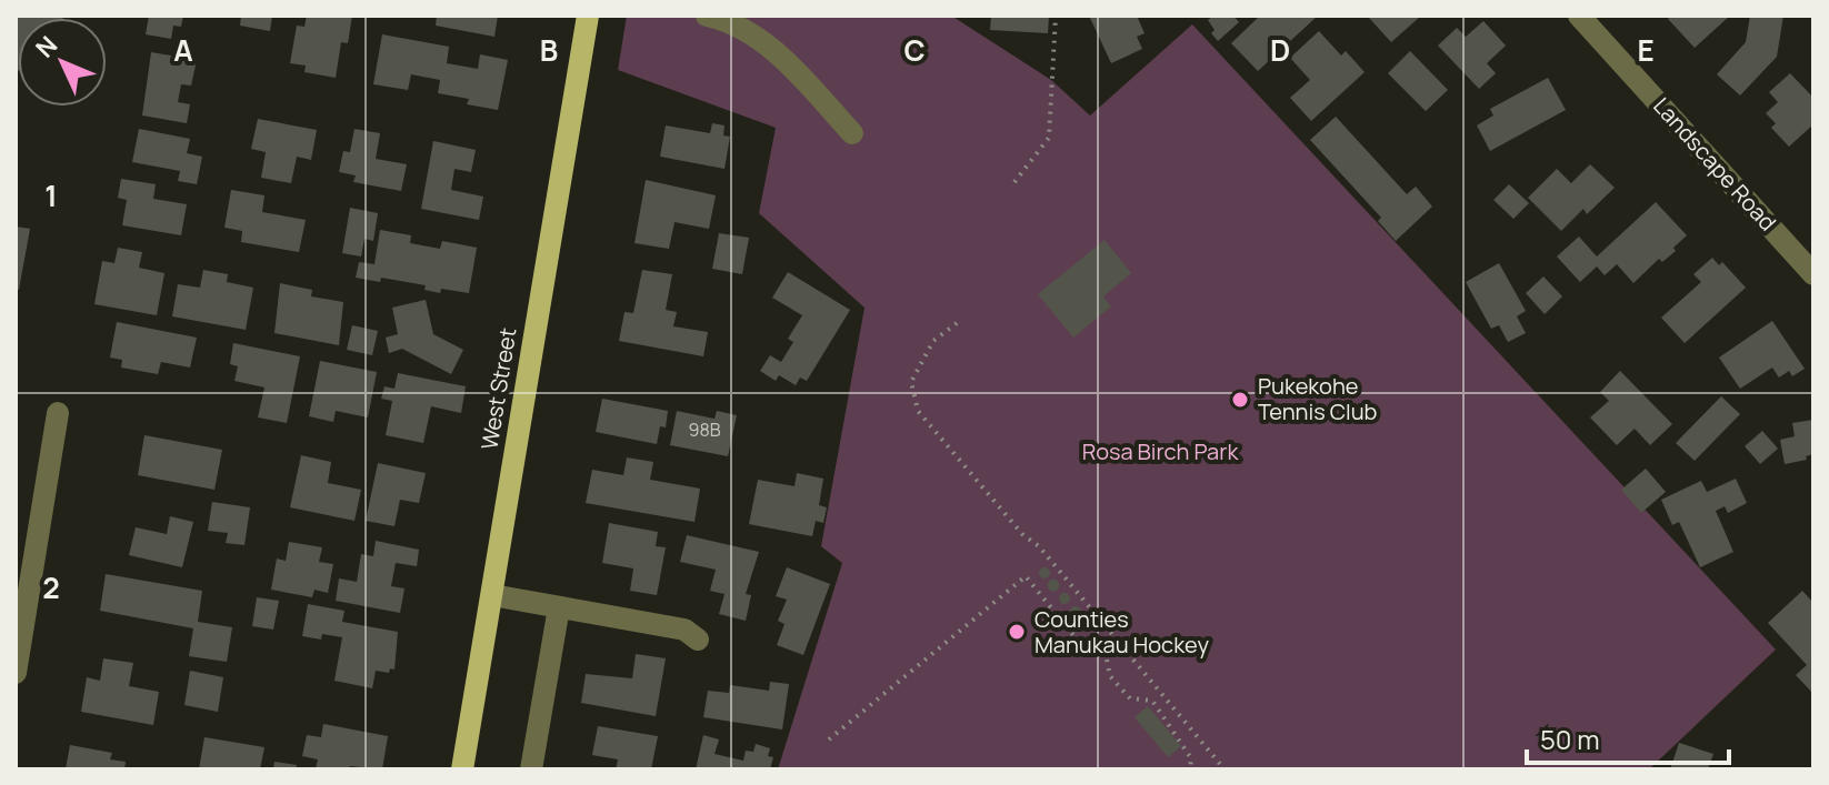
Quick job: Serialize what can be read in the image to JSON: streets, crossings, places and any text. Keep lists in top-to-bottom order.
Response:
{
  "streets": {
    "main road": ["West Street"],
    "street": ["Landscape Road"]
  },
  "parks": ["Rosa Birch Park"],
  "places": ["Pukekohe Tennis Club", "Counties Manukau Hockey"],
  "house_numbers": ["98B"],
  "scale_bar": "50 m",
  "north": "top left",
  "grid": {
    "columns": [
      "A",
      "B",
      "C",
      "D",
      "E"
    ],
    "rows": ["1", "2"]
  }
}
